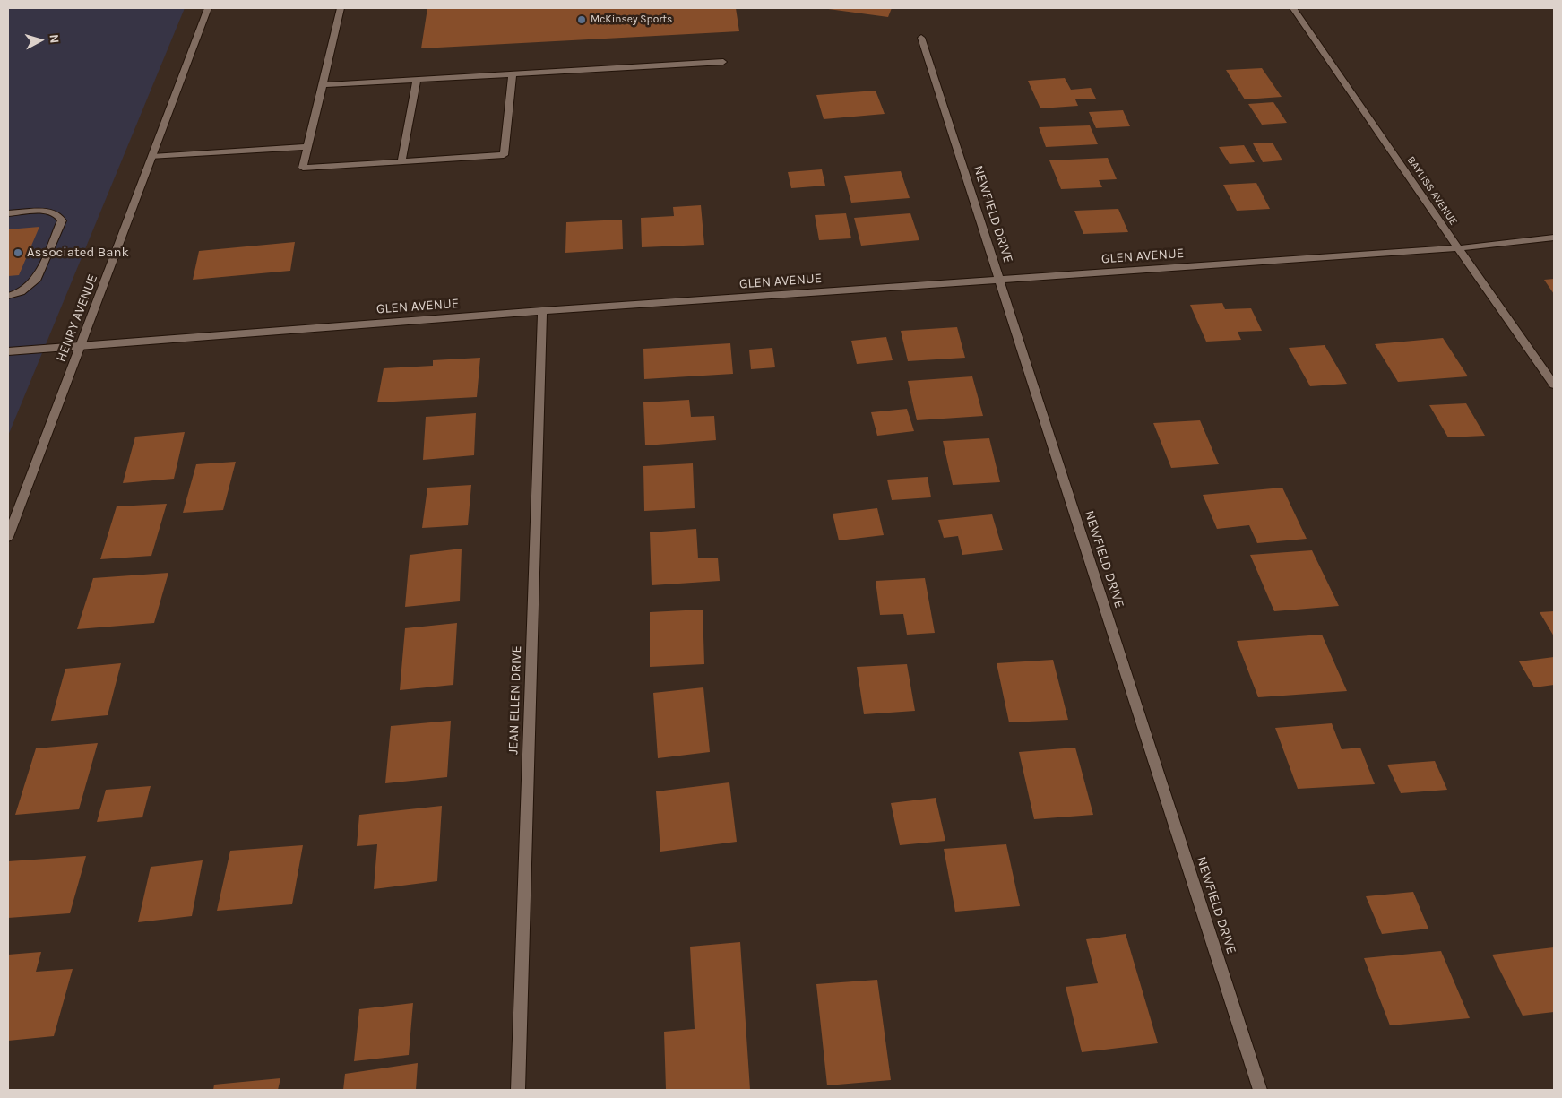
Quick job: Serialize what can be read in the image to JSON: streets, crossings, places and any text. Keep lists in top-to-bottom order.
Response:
{
  "streets": {
    "street": [
      "BAYLISS AVENUE",
      "NEWFIELD DRIVE",
      "GLEN AVENUE",
      "HENRY AVENUE",
      "JEAN ELLEN DRIVE"
    ]
  },
  "crossings": [
    ["BAYLISS AVENUE", "GLEN AVENUE"],
    ["NEWFIELD DRIVE", "GLEN AVENUE"],
    ["GLEN AVENUE", "HENRY AVENUE"],
    ["GLEN AVENUE", "JEAN ELLEN DRIVE"]
  ],
  "places": ["McKinsey Sports", "Associated Bank"],
  "north": "right"
}
